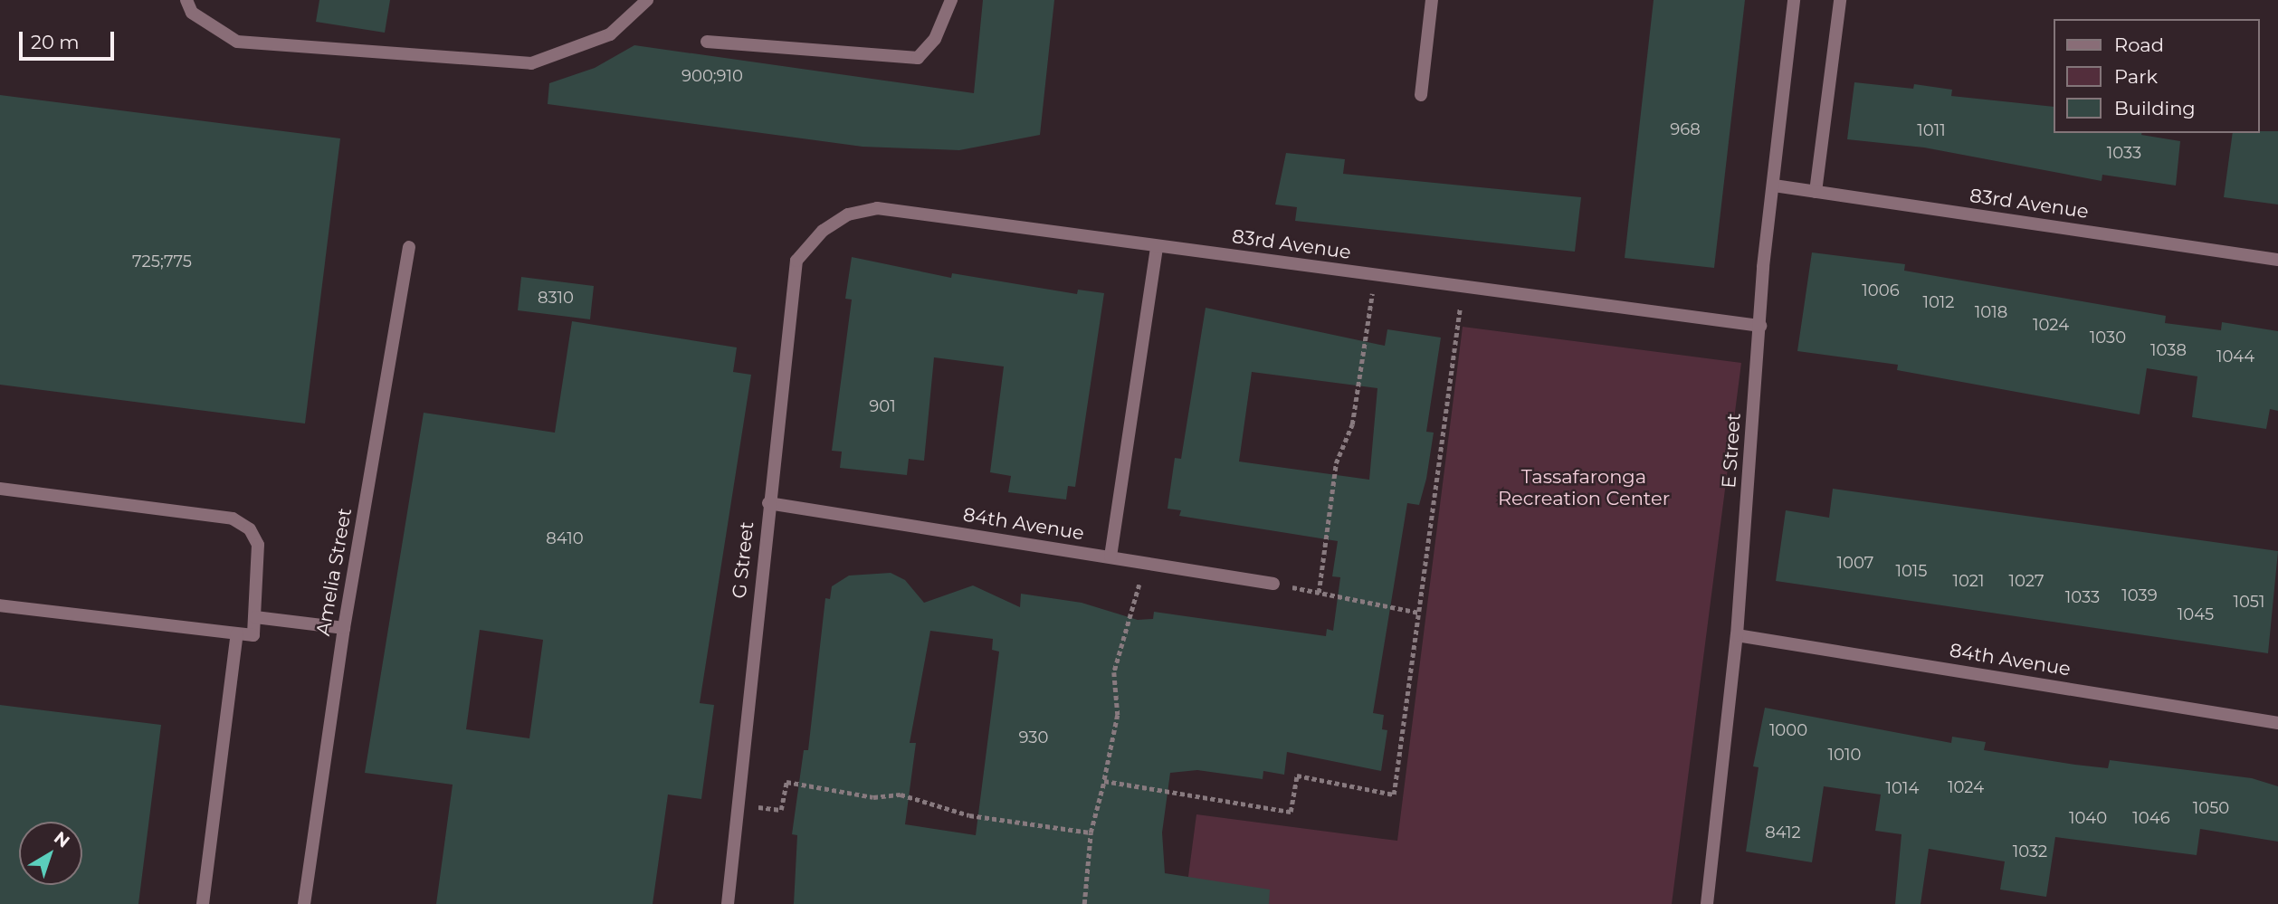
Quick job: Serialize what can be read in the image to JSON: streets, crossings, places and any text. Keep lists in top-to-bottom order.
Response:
{
  "streets": {
    "street": [
      "83rd Avenue",
      "E Street",
      "84th Avenue",
      "G Street",
      "Amelia Street"
    ]
  },
  "crossings": [
    ["83rd Avenue", "E Street"],
    ["83rd Avenue", "G Street"],
    ["E Street", "84th Avenue"],
    ["84th Avenue", "G Street"]
  ],
  "parks": ["Tassafaronga Recreation Center"],
  "house_numbers": [
    "900;910",
    "968",
    "1011",
    "1033",
    "725;775",
    "1006",
    "8310",
    "1012",
    "1018",
    "1024",
    "1030",
    "1038",
    "1044",
    "901",
    "8410",
    "1007",
    "1015",
    "1021",
    "1027",
    "1039",
    "1033",
    "1051",
    "1045",
    "1000",
    "930",
    "1010",
    "1024",
    "1014",
    "1050",
    "1040",
    "1046",
    "8412",
    "1032"
  ],
  "legend": ["Road", "Park", "Building"],
  "scale_bar": "20 m",
  "north": "top right"
}
